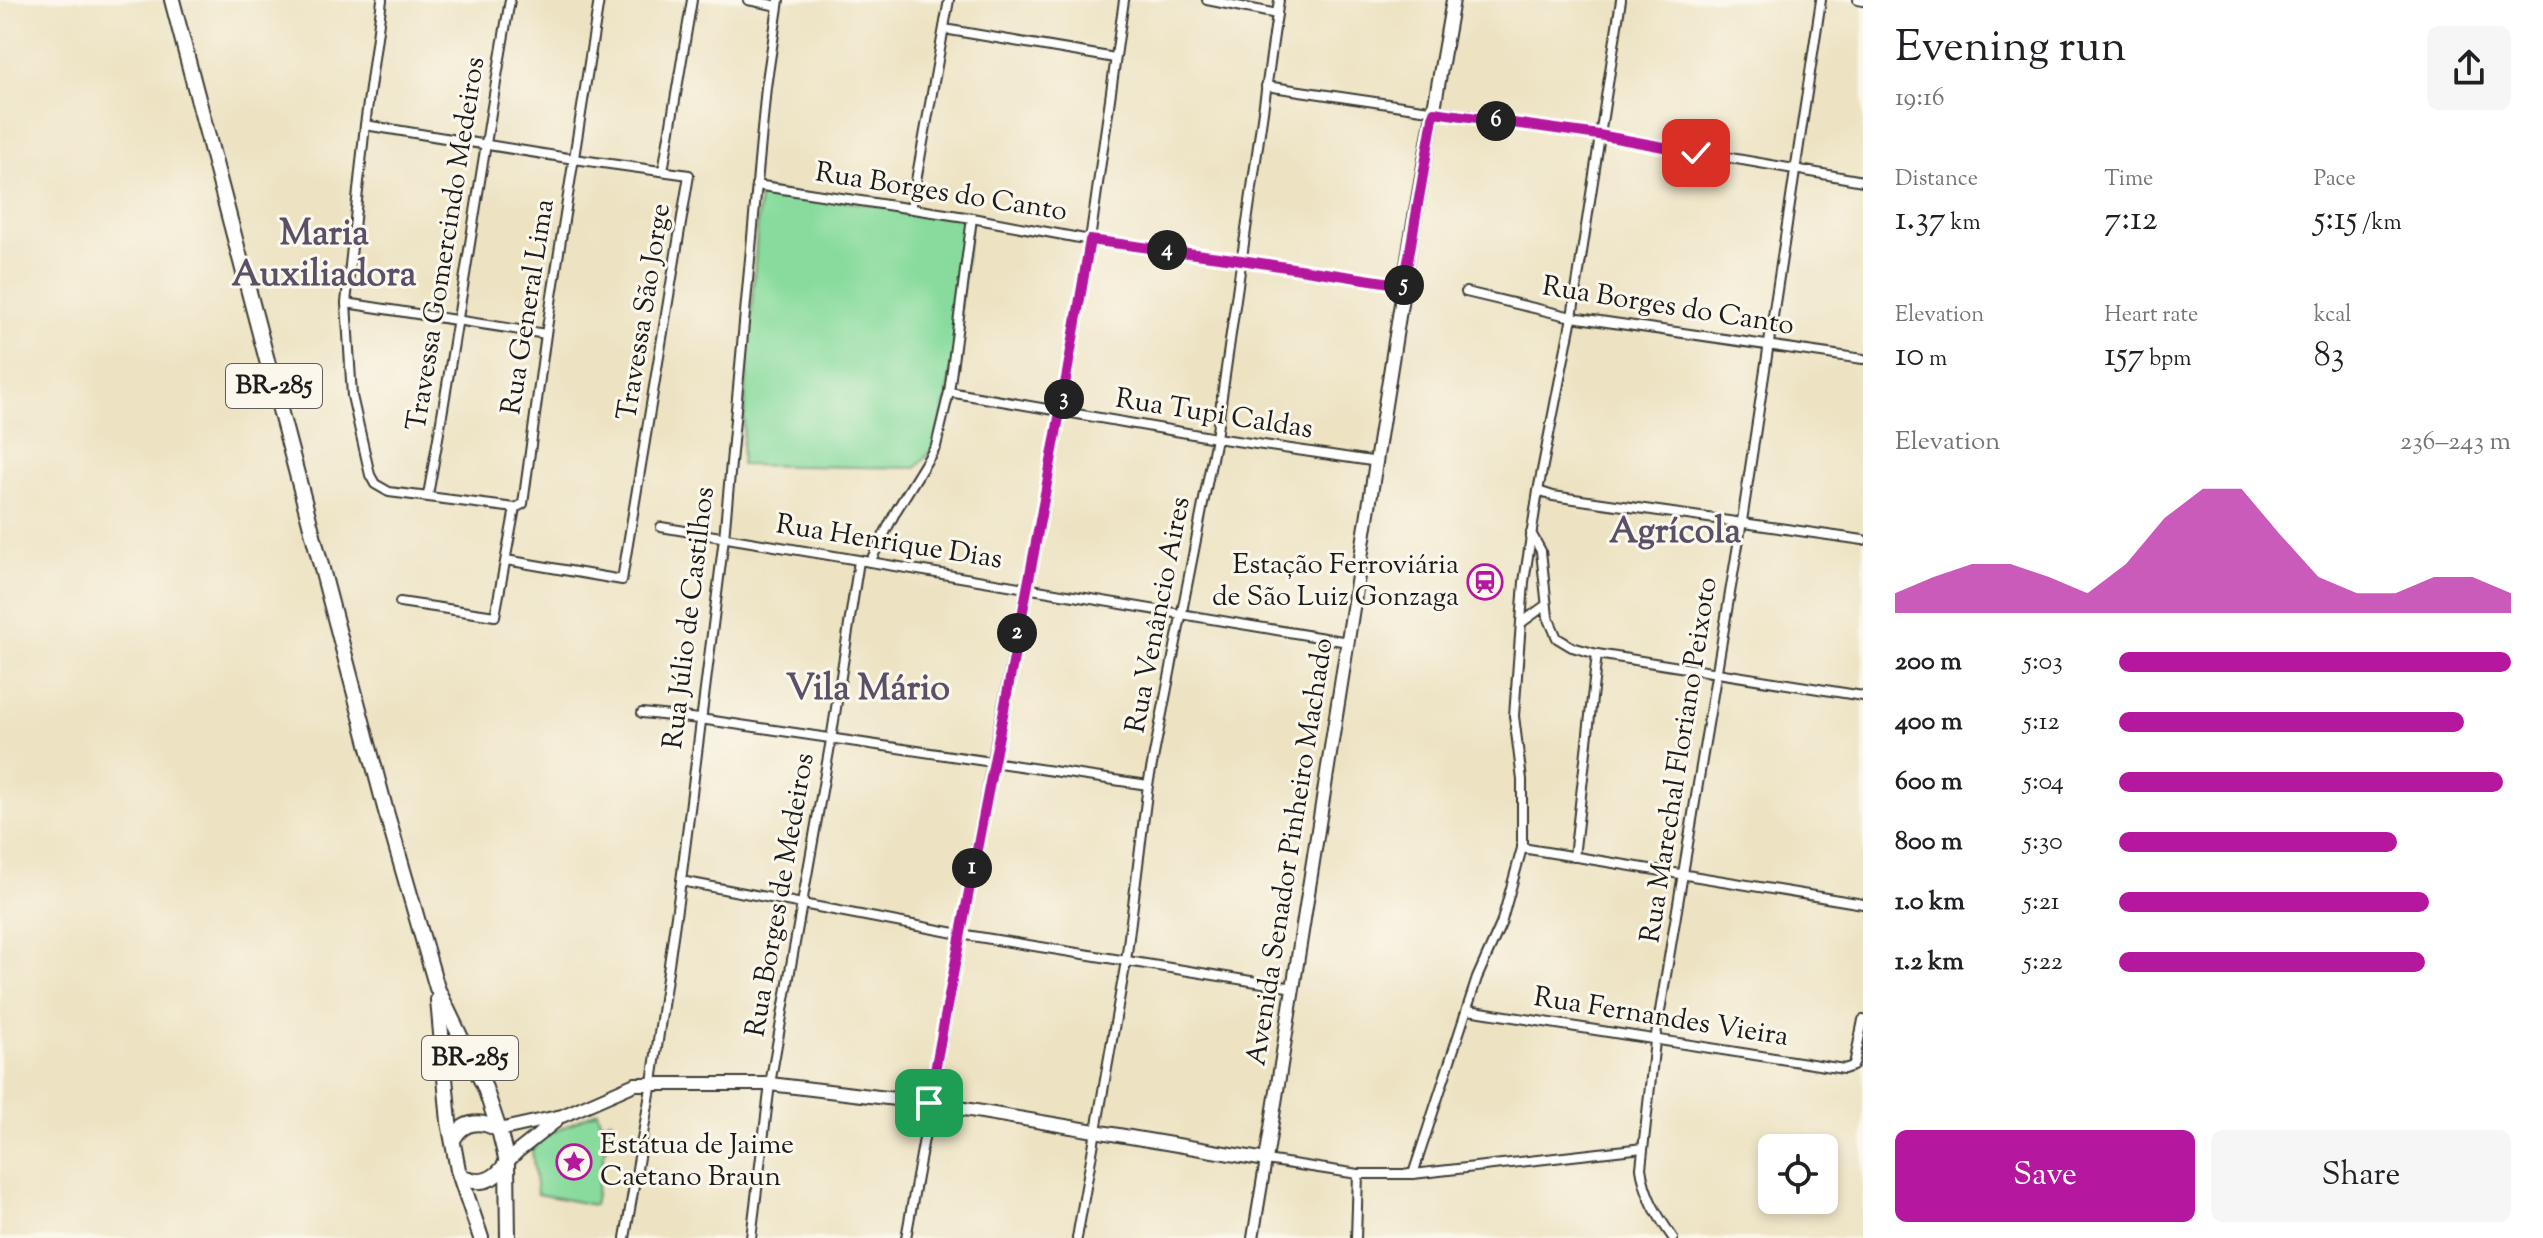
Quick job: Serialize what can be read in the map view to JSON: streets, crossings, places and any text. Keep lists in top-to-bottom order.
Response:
{
  "streets": {
    "highway": ["BR-285"],
    "main road": ["Avenida Senador Pinheiro Machado"],
    "street": [
      "Rua Borges do Canto",
      "Travessa Gomercindo Medeiros",
      "Rua General Lima",
      "Travessa São Jorge",
      "Rua Tupi Caldas",
      "Rua Henrique Dias",
      "Rua Venâncio Aires",
      "Rua Júlio de Castilhos",
      "Rua Marechal Floriano Peixoto",
      "Rua Borges de Medeiros",
      "Rua Fernandes Vieira"
    ]
  },
  "crossings": [
    ["Rua Borges do Canto", "Rua Venâncio Aires"],
    ["Rua Borges do Canto", "Rua Júlio de Castilhos"],
    ["Rua Borges do Canto", "Rua Marechal Floriano Peixoto"],
    ["Rua Borges do Canto", "Avenida Senador Pinheiro Machado"],
    ["Rua General Lima", "Travessa São Jorge"],
    ["Rua Tupi Caldas", "Rua Venâncio Aires"],
    ["Rua Tupi Caldas", "Avenida Senador Pinheiro Machado"],
    ["Rua Henrique Dias", "Rua Venâncio Aires"],
    ["Rua Henrique Dias", "Rua Júlio de Castilhos"],
    ["Rua Henrique Dias", "Avenida Senador Pinheiro Machado"],
    ["Rua Henrique Dias", "Rua Borges de Medeiros"],
    ["Rua Marechal Floriano Peixoto", "Rua Fernandes Vieira"]
  ],
  "districts": ["Maria Auxiliadora", "Agrícola", "Vila Mário"],
  "places": {
    "station": ["Estação Ferroviária de São Luiz Gonzaga"],
    "place": ["Estátua de Jaime Caetano Braun"]
  },
  "page": {
    "heading": ["Evening run", "19:16"],
    "pins": [
      "6",
      "4",
      "5",
      "3",
      "2",
      "1"
    ],
    "stats": [
      ["Distance", "1.37 km"],
      ["Time", "7:12"],
      ["Pace", "5:15 /km"],
      ["Elevation", "10 m"],
      ["Heart rate", "157 bpm"],
      ["kcal", "83"]
    ],
    "chart": ["Elevation", "236–243 m"],
    "list": [
      {
        "name": "200 m",
        "note": "5:03"
      },
      {
        "name": "400 m",
        "note": "5:12"
      },
      {
        "name": "600 m",
        "note": "5:04"
      },
      {
        "name": "800 m",
        "note": "5:30"
      },
      {
        "name": "1.0 km",
        "note": "5:21"
      },
      {
        "name": "1.2 km",
        "note": "5:22"
      }
    ],
    "buttons": ["Save", "Share"]
  }
}
